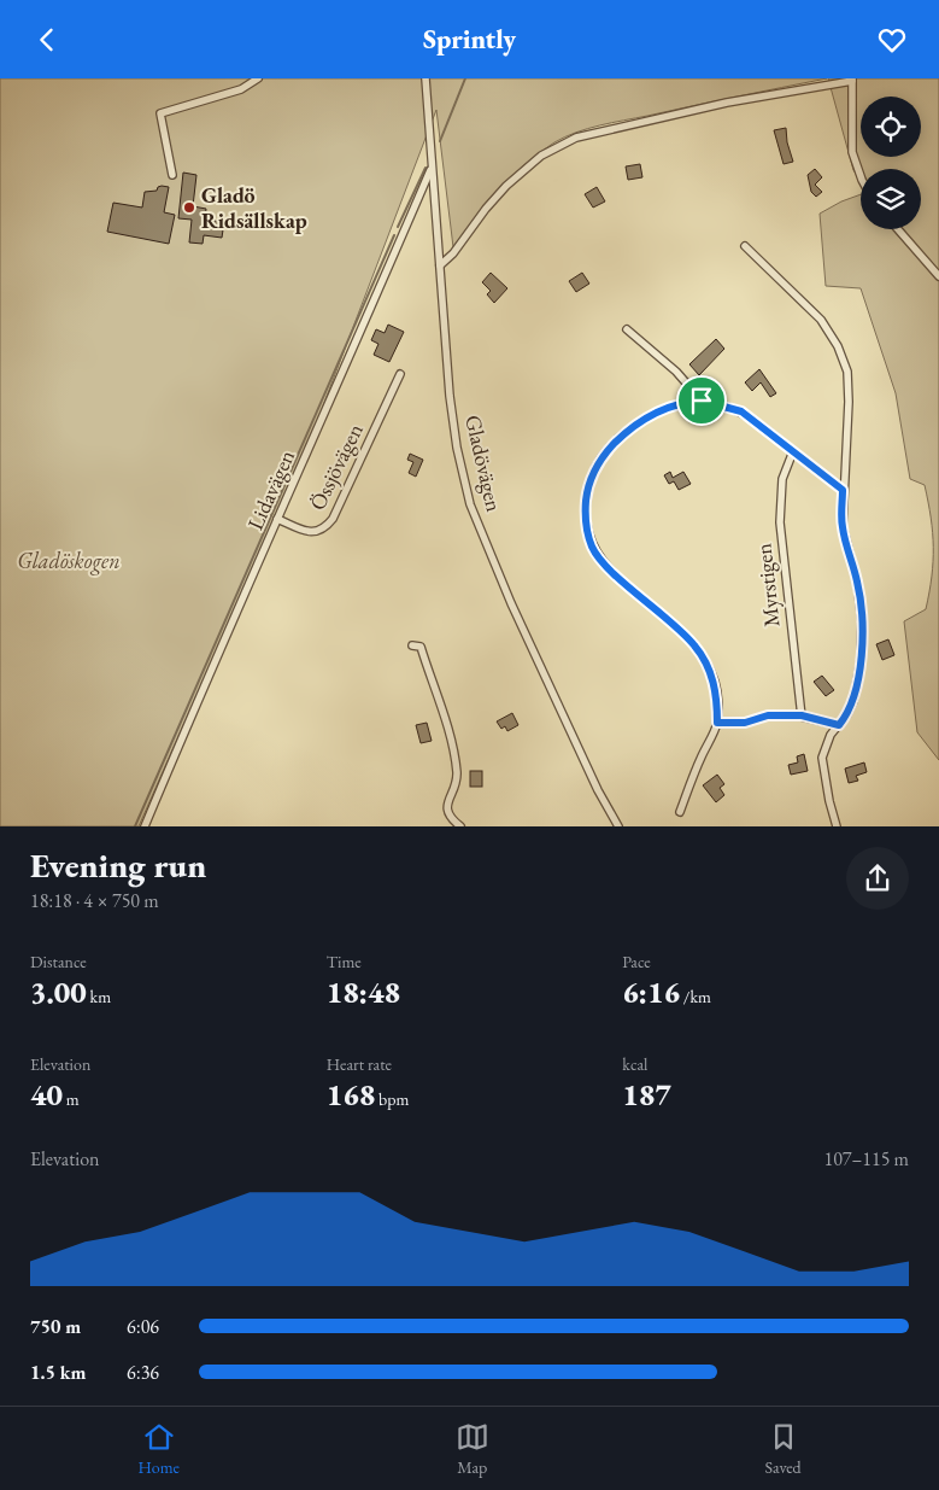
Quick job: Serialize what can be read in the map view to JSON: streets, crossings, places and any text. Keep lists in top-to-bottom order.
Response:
{
  "streets": {
    "street": [
      "Gladövägen",
      "Össjövägen",
      "Lidavägen",
      "Myrstigen"
    ]
  },
  "crossings": [
    ["Gladövägen", "Lidavägen"],
    ["Össjövägen", "Lidavägen"]
  ],
  "parks": ["Gladöskogen"],
  "places": ["Gladö Ridsällskap"],
  "page": {
    "header": "Sprintly",
    "heading": ["Evening run", "18:18 · 4 × 750 m"],
    "stats": [
      ["Distance", "3.00 km"],
      ["Time", "18:48"],
      ["Pace", "6:16 /km"],
      ["Elevation", "40 m"],
      ["Heart rate", "168 bpm"],
      ["kcal", "187"]
    ],
    "chart": ["Elevation", "107–115 m"],
    "list": [
      {
        "name": "750 m",
        "note": "6:06"
      },
      {
        "name": "1.5 km",
        "note": "6:36"
      }
    ],
    "tabs": ["Home", "Map", "Saved"]
  }
}
